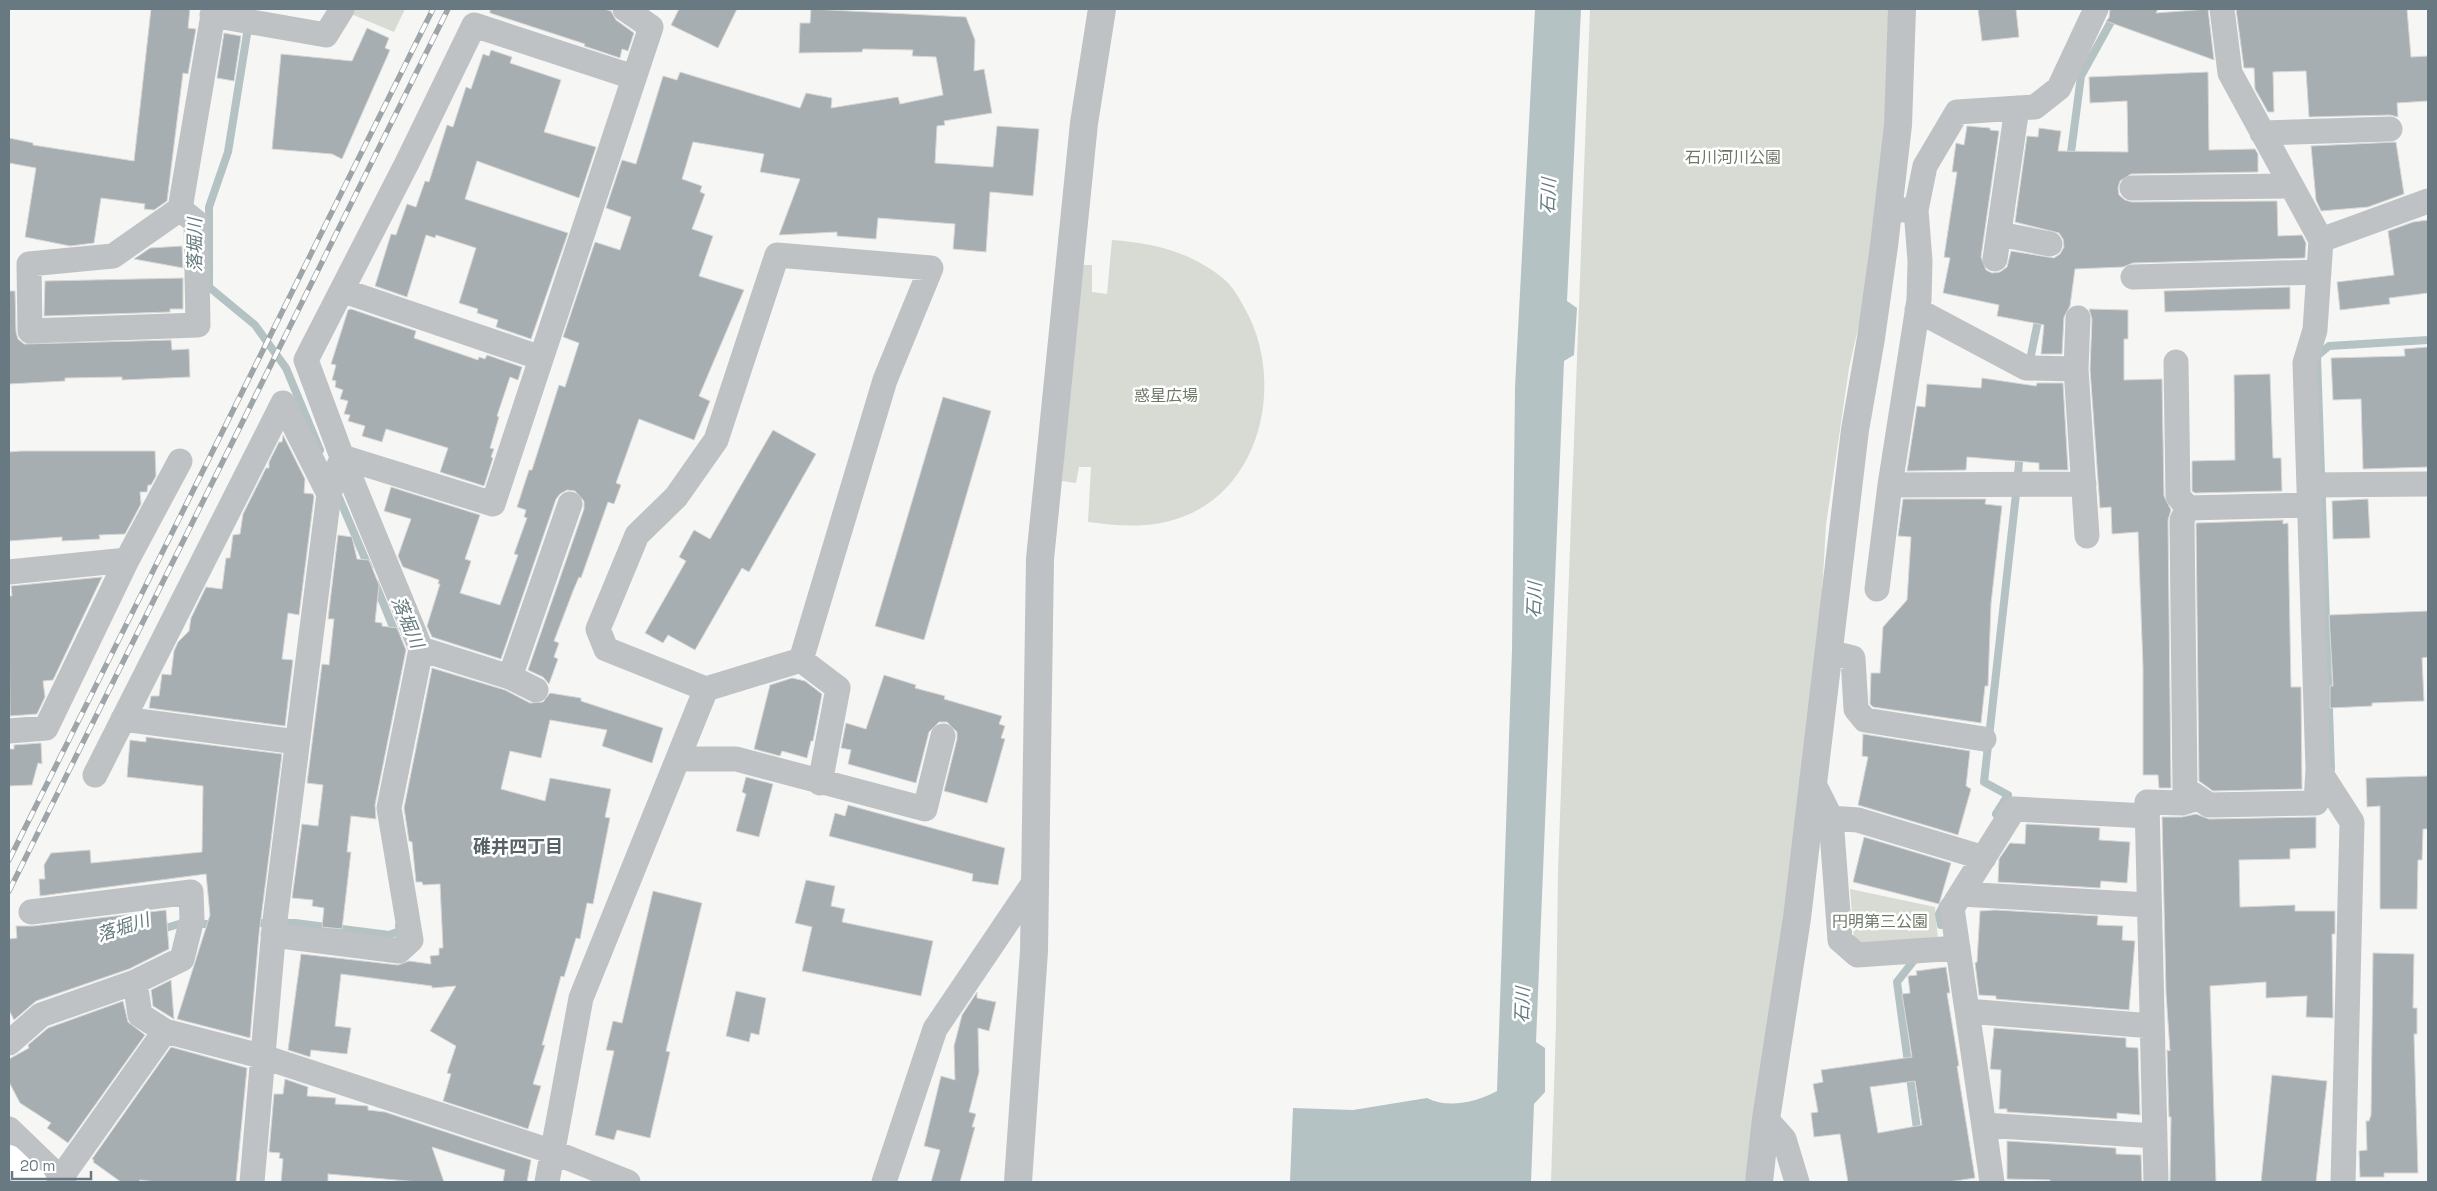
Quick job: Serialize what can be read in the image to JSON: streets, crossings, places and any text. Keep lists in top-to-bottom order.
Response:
{
  "districts": ["碓井四丁目"],
  "water": ["石川", "落堀川"],
  "parks": ["石川河川公園", "惑星広場", "円明第三公園"],
  "scale_bar": "20 m"
}
